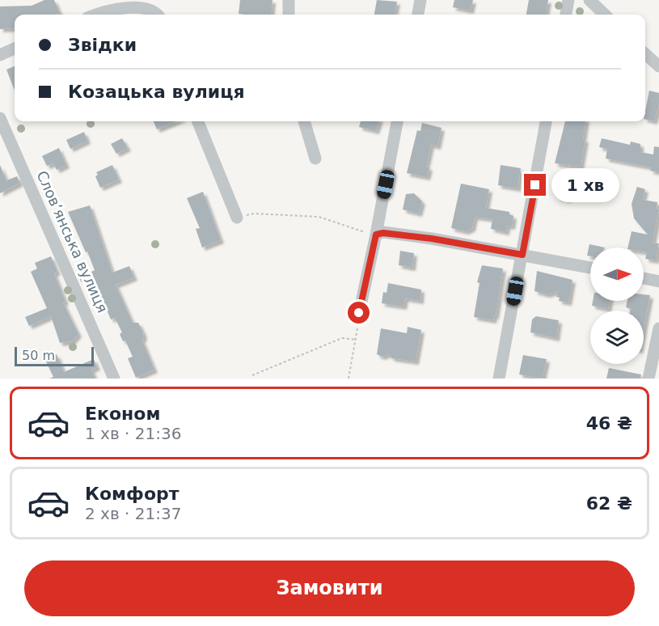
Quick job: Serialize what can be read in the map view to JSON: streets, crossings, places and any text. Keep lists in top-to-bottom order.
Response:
{
  "streets": {
    "street": ["Словʼянська вулиця"]
  },
  "scale_bar": "50 m",
  "north": "right",
  "page": {
    "banner": ["Звідки", "Козацька вулиця"],
    "bubble": "1 хв",
    "scale": "50 m",
    "list": [
      {
        "name": "Економ",
        "note": "1 хв · 21:36",
        "value": "46 ₴"
      },
      {
        "name": "Комфорт",
        "note": "2 хв · 21:37",
        "value": "62 ₴"
      }
    ],
    "buttons": "Замовити"
  }
}
